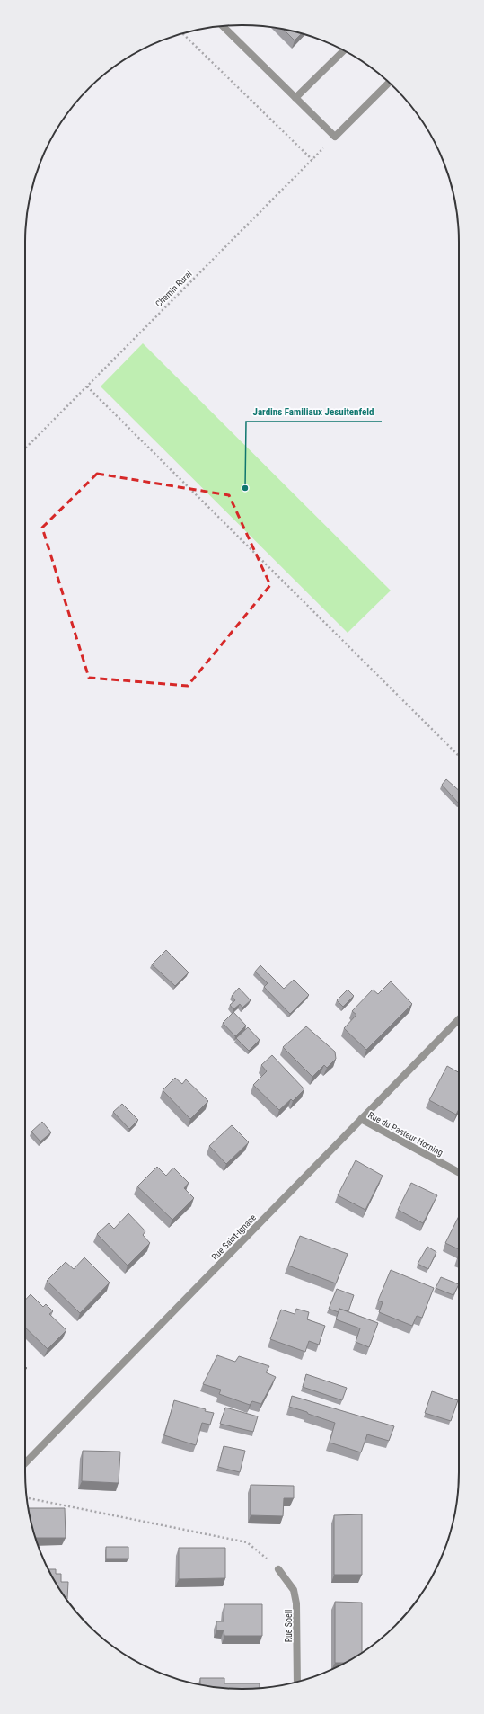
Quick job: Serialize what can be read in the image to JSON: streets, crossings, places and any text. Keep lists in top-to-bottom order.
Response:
{
  "streets": {
    "street": ["Rue du Pasteur Horning", "Rue Saint-Ignace", "Rue Soell"],
    "path": ["Chemin Rural"]
  },
  "crossings": [
    ["Rue du Pasteur Horning", "Rue Saint-Ignace"]
  ],
  "places": ["Jardins Familiaux Jesuitenfeld"]
}
